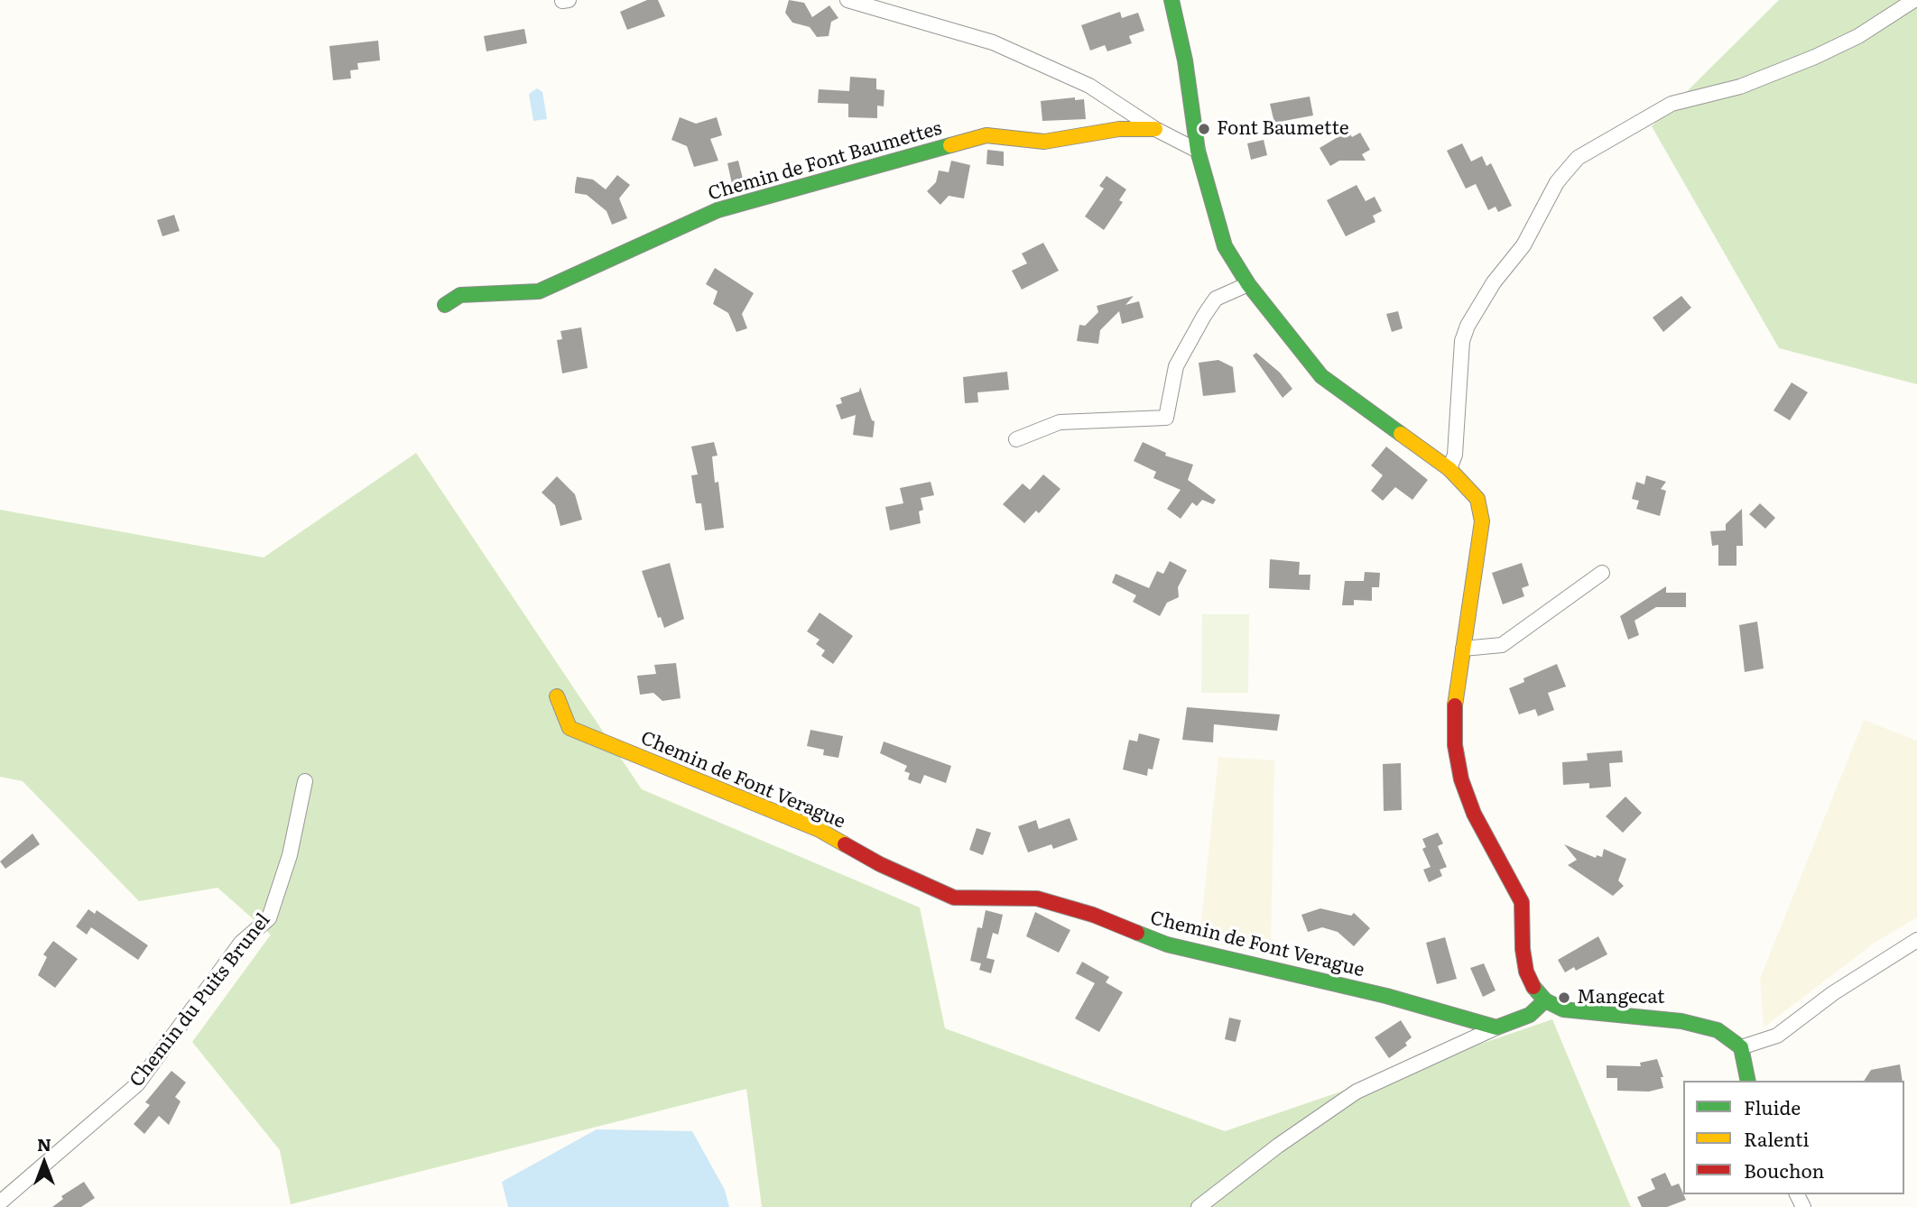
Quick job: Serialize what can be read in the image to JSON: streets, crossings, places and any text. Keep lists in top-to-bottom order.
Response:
{
  "streets": {
    "street": ["Chemin de Font Baumettes", "Chemin de Font Verague", "Chemin du Puits Brunel"]
  },
  "places": ["Font Baumette", "Mangecat"],
  "legend": ["Fluide", "Ralenti", "Bouchon"],
  "north": "top"
}
